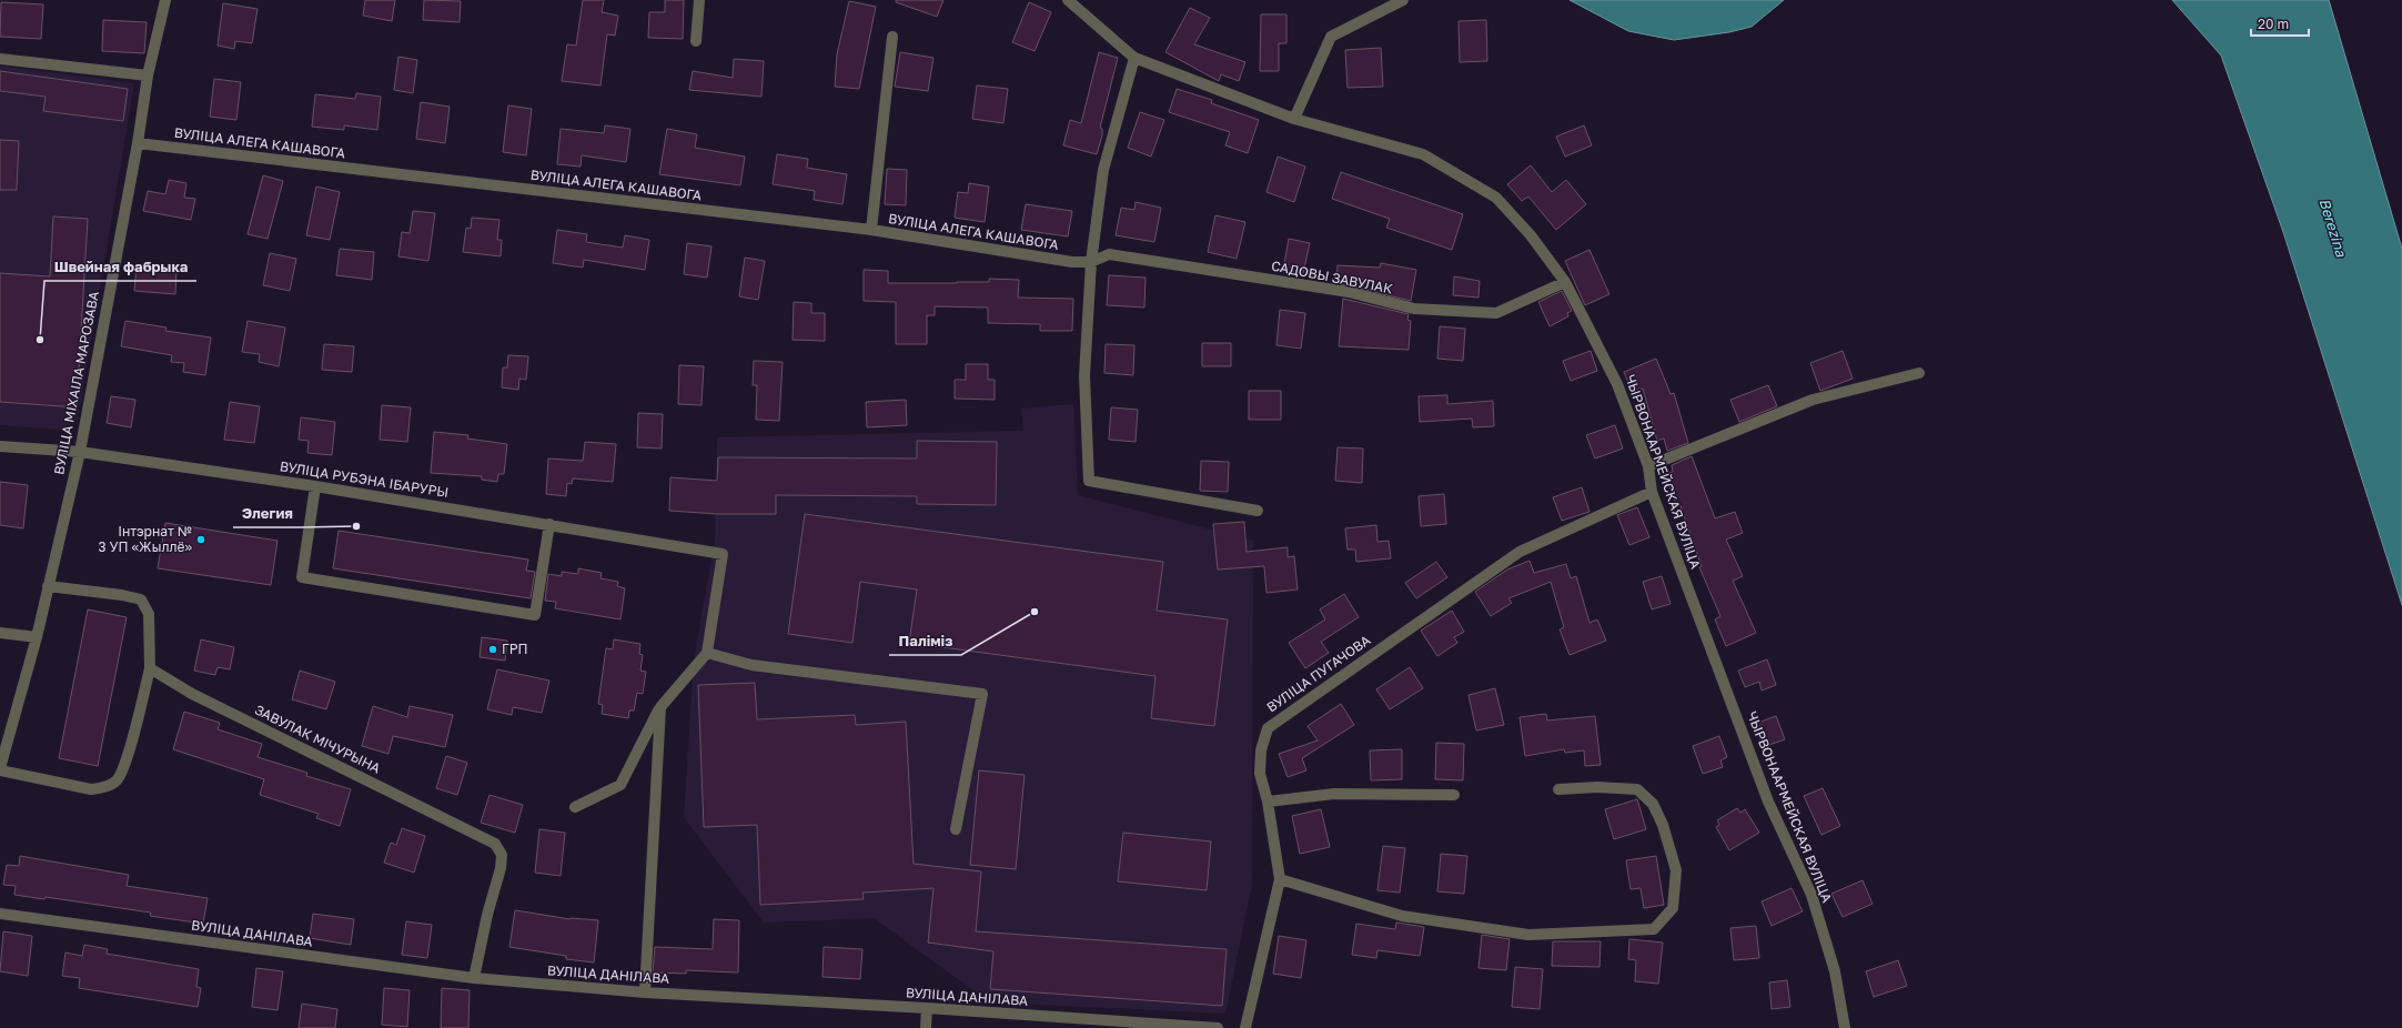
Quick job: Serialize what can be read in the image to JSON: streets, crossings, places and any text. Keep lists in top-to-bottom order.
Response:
{
  "streets": {
    "street": [
      "ВУЛІЦА АЛЕГА КАШАВОГА",
      "САДОВЫ ЗАВУЛАК",
      "ВУЛІЦА МІХАІЛА МАРОЗАВА",
      "ЧЫРВОНААРМЕЙСКАЯ ВУЛІЦА",
      "ВУЛІЦА РУБЭНА ІБАРУРЫ",
      "ВУЛІЦА ПУГАЧОВА",
      "ЗАВУЛАК МІЧУРЫНА",
      "ВУЛІЦА ДАНІЛАВА"
    ]
  },
  "crossings": [
    ["ВУЛІЦА АЛЕГА КАШАВОГА", "САДОВЫ ЗАВУЛАК"],
    ["ВУЛІЦА АЛЕГА КАШАВОГА", "ВУЛІЦА МІХАІЛА МАРОЗАВА"],
    ["САДОВЫ ЗАВУЛАК", "ЧЫРВОНААРМЕЙСКАЯ ВУЛІЦА"],
    ["ВУЛІЦА МІХАІЛА МАРОЗАВА", "ВУЛІЦА РУБЭНА ІБАРУРЫ"],
    ["ЧЫРВОНААРМЕЙСКАЯ ВУЛІЦА", "ВУЛІЦА ПУГАЧОВА"],
    ["ЗАВУЛАК МІЧУРЫНА", "ВУЛІЦА ДАНІЛАВА"]
  ],
  "water": ["Berezina"],
  "places": [
    "Швейная фабрыка",
    "Элегия",
    "Інтэрнат № 3 УП «Жыллё»",
    "Паліміз",
    "ГРП"
  ],
  "scale_bar": "20 m"
}
